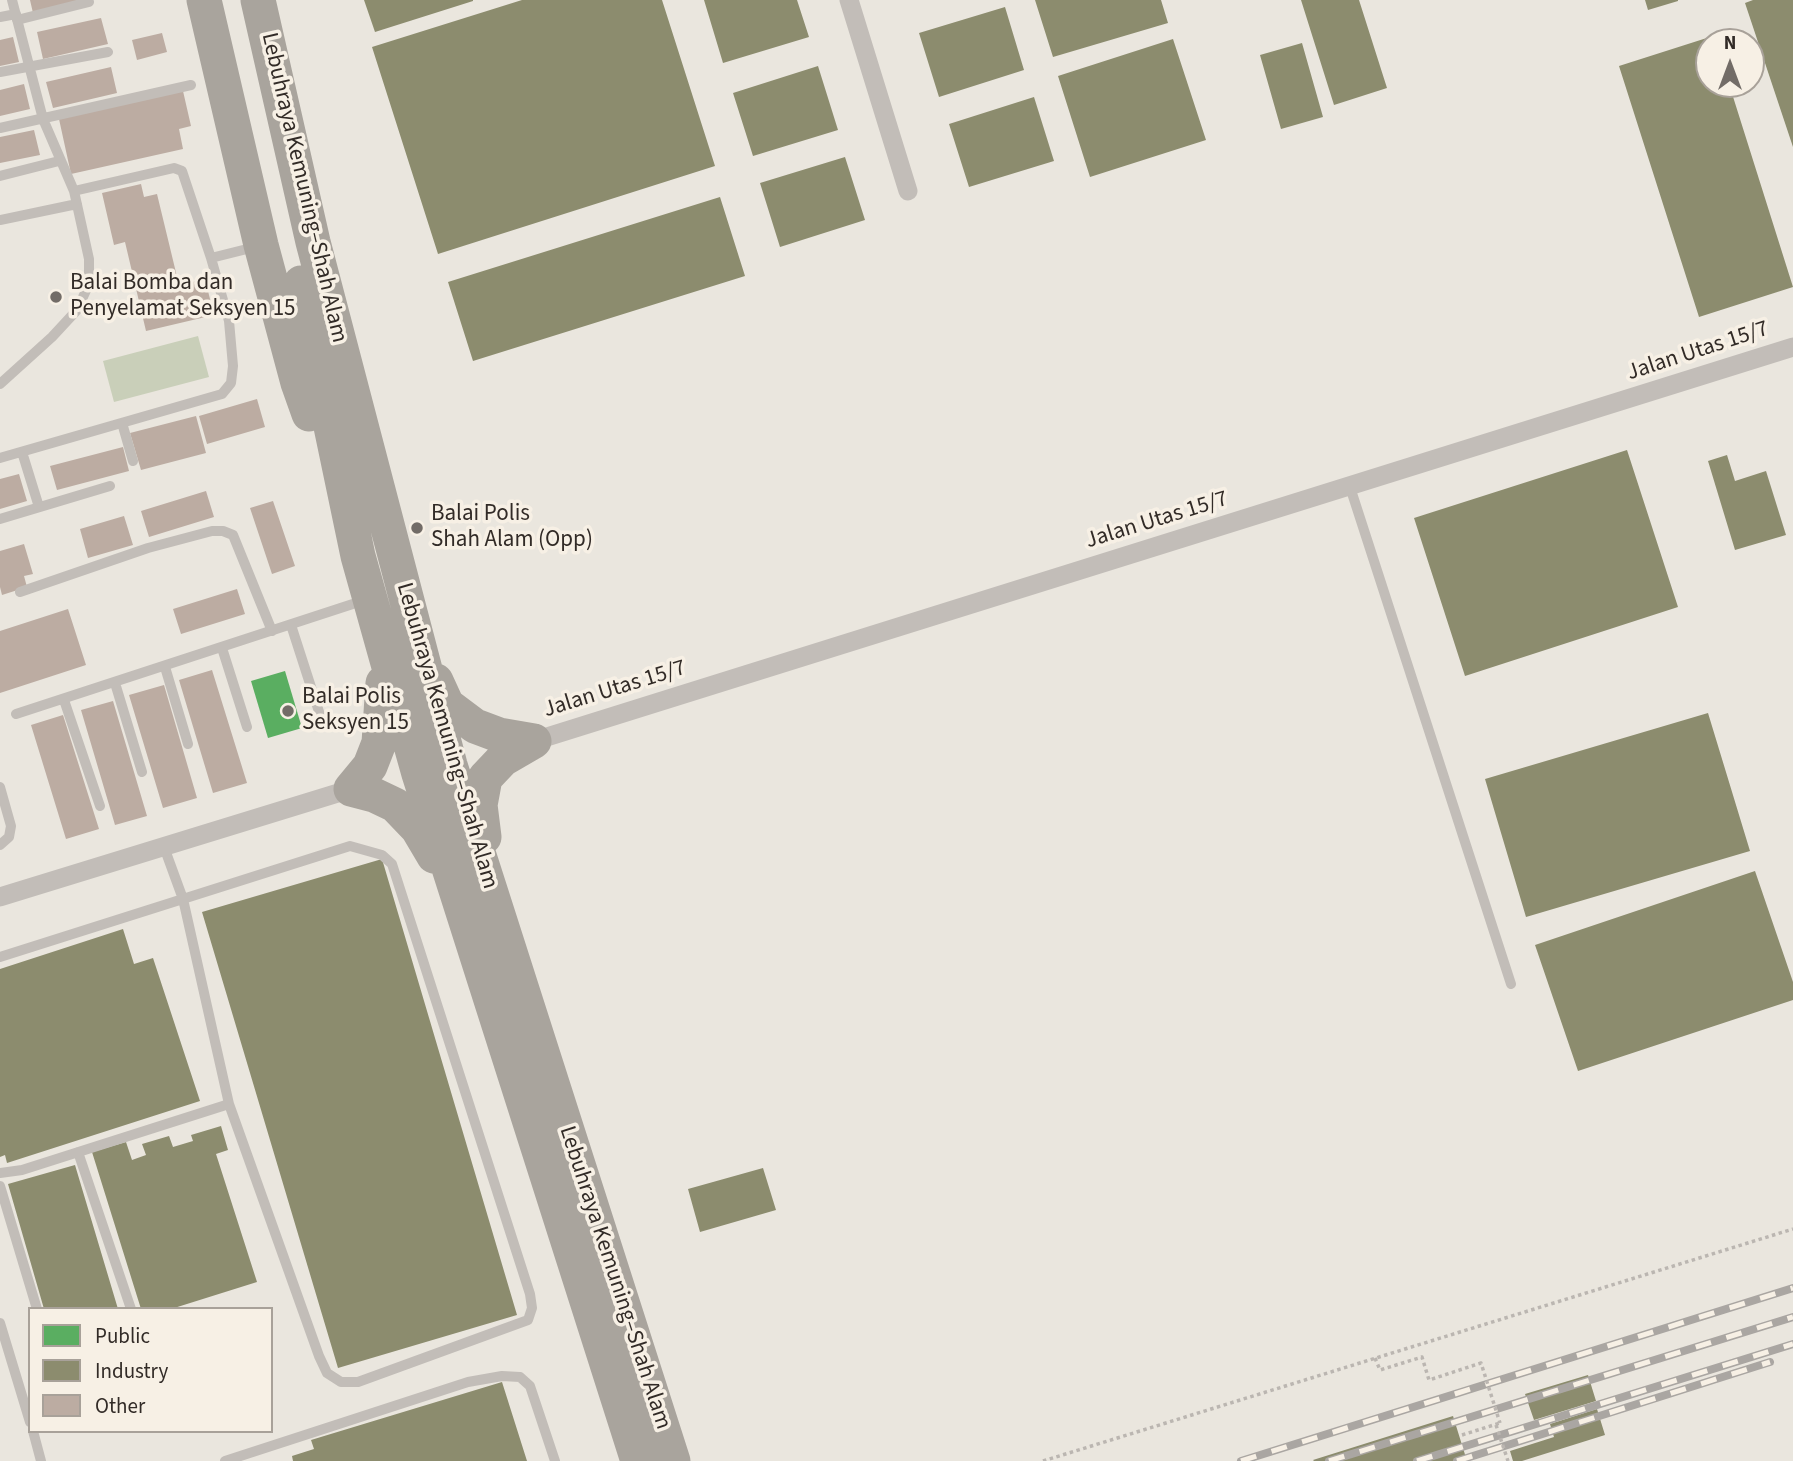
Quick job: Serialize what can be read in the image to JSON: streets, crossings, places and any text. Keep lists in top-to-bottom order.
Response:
{
  "streets": {
    "highway": ["Lebuhraya Kemuning–Shah Alam"],
    "street": ["Jalan Utas 15/7"]
  },
  "places": ["Balai Bomba dan Penyelamat Seksyen 15", "Balai Polis Shah Alam (Opp)", "Balai Polis Seksyen 15"],
  "legend": ["Public", "Industry", "Other"],
  "north": "top"
}
